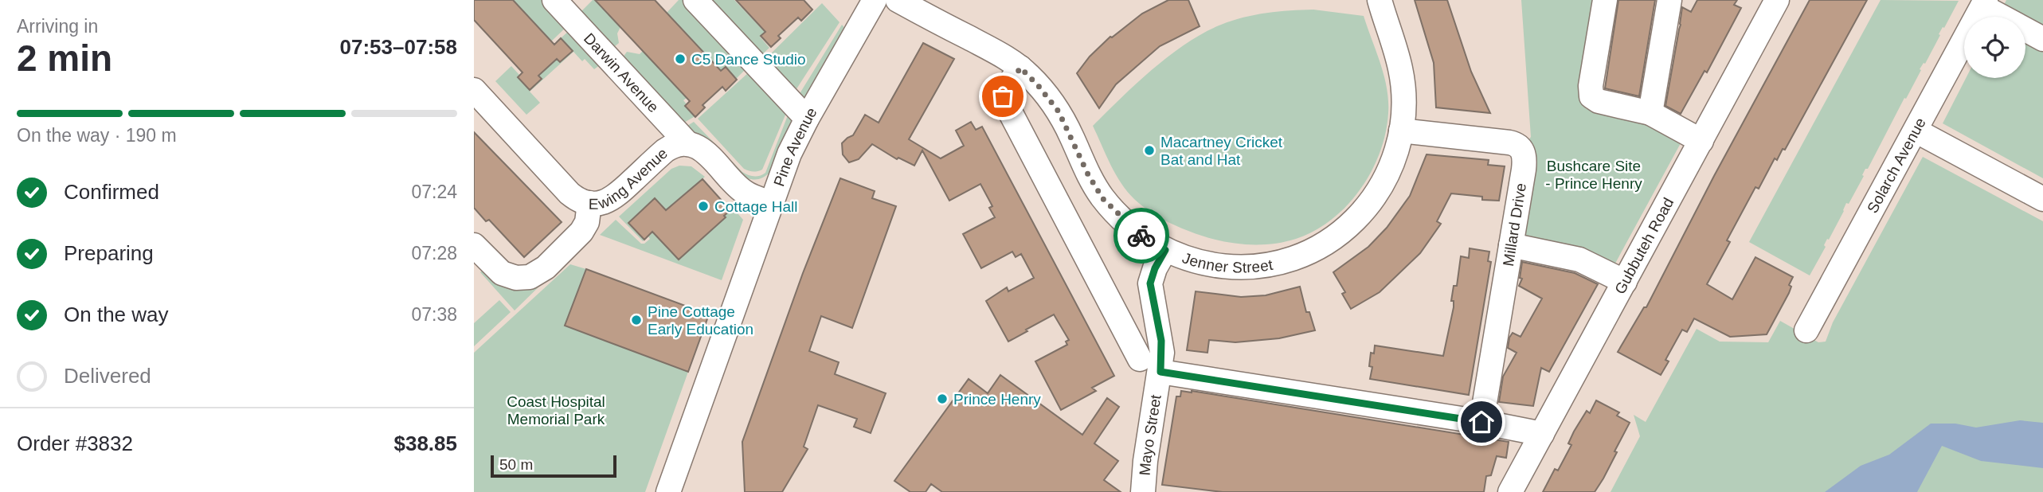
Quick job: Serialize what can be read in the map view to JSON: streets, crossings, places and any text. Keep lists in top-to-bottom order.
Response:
{
  "streets": {
    "street": [
      "Darwin Avenue",
      "Pine Avenue",
      "Solarch Avenue",
      "Ewing Avenue",
      "Millard Drive",
      "Gubbuteh Road",
      "Jenner Street",
      "Mayo Street"
    ]
  },
  "crossings": [
    ["Darwin Avenue", "Ewing Avenue"],
    ["Pine Avenue", "Ewing Avenue"],
    ["Millard Drive", "Jenner Street"],
    ["Jenner Street", "Mayo Street"]
  ],
  "parks": ["Bushcare Site - Prince Henry", "Coast Hospital Memorial Park"],
  "places": [
    "C5 Dance Studio",
    "Macartney Cricket Bat and Hat",
    "Cottage Hall",
    "Pine Cottage Early Education",
    "Prince Henry"
  ],
  "scale_bar": "50 m",
  "page": {
    "heading": ["2 min", "Arriving in", "07:53–07:58"],
    "panel": ["Order #3832", "$38.85"],
    "bar": "On the way · 190 m",
    "list": [
      ["Confirmed", "07:24"],
      ["Preparing", "07:28"],
      ["On the way", "07:38"],
      "Delivered"
    ],
    "scale": "50 m"
  }
}
